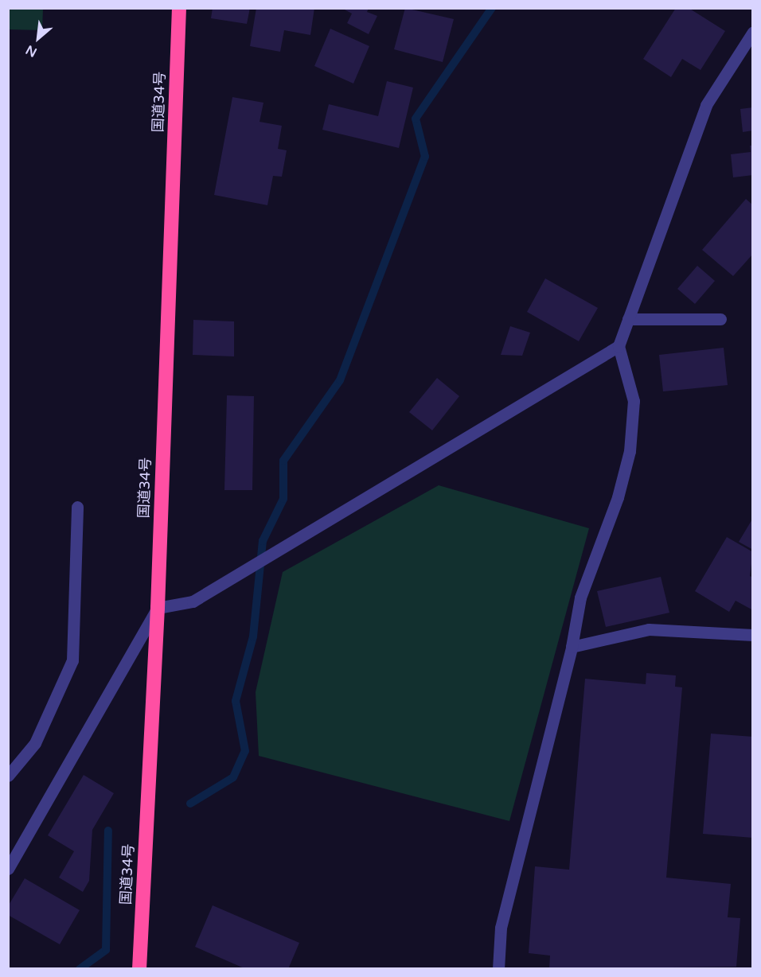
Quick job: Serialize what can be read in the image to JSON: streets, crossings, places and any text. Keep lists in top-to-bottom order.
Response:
{
  "streets": {
    "highway": ["国道34号"]
  },
  "north": "bottom left"
}
